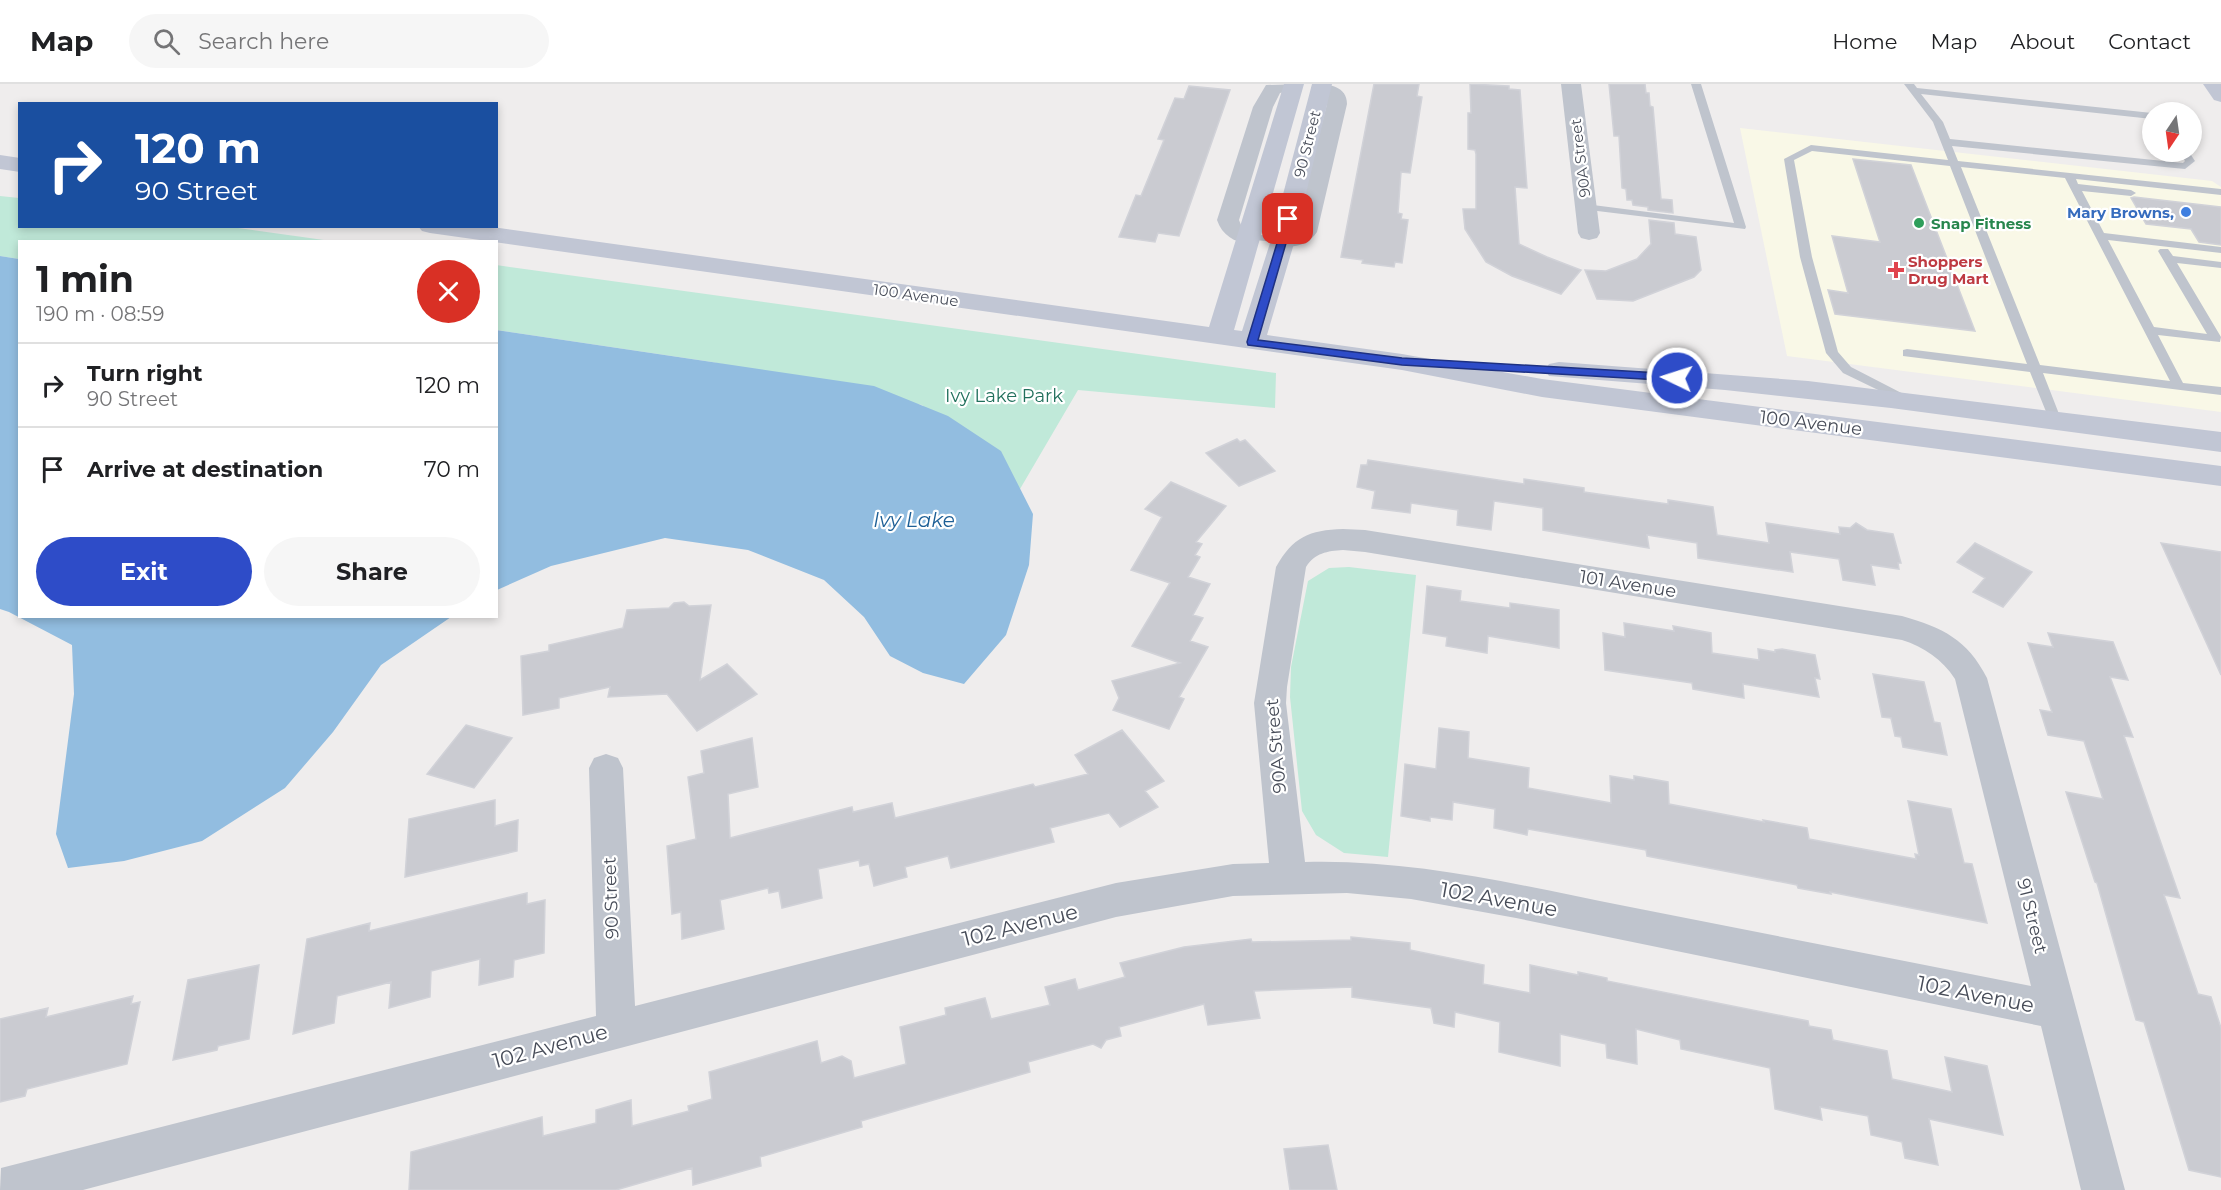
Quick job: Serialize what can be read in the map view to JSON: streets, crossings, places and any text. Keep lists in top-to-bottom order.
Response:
{
  "streets": {
    "main road": ["90 Street", "100 Avenue"],
    "street": [
      "90A Street",
      "101 Avenue",
      "102 Avenue",
      "91 Street"
    ]
  },
  "crossings": [
    ["90 Street", "100 Avenue"],
    ["90 Street", "102 Avenue"],
    ["90A Street", "101 Avenue"],
    ["90A Street", "102 Avenue"],
    ["101 Avenue", "91 Street"],
    ["102 Avenue", "91 Street"]
  ],
  "water": ["Ivy Lake"],
  "parks": ["Ivy Lake Park"],
  "places": {
    "other": ["Mary Browns,", "Snap Fitness"],
    "health": ["Shoppers Drug Mart"]
  },
  "north": "bottom",
  "page": {
    "header": "Map",
    "search": "Search here",
    "nav": [
      "Home",
      "Map",
      "About",
      "Contact"
    ],
    "turn": ["120 m", "90 Street"],
    "heading": ["1 min", "190 m · 08:59"],
    "list": [
      {
        "name": "Turn right",
        "note": "90 Street",
        "value": "120 m"
      },
      {
        "name": "Arrive at destination",
        "value": "70 m"
      }
    ],
    "buttons": ["Exit", "Share"]
  }
}
